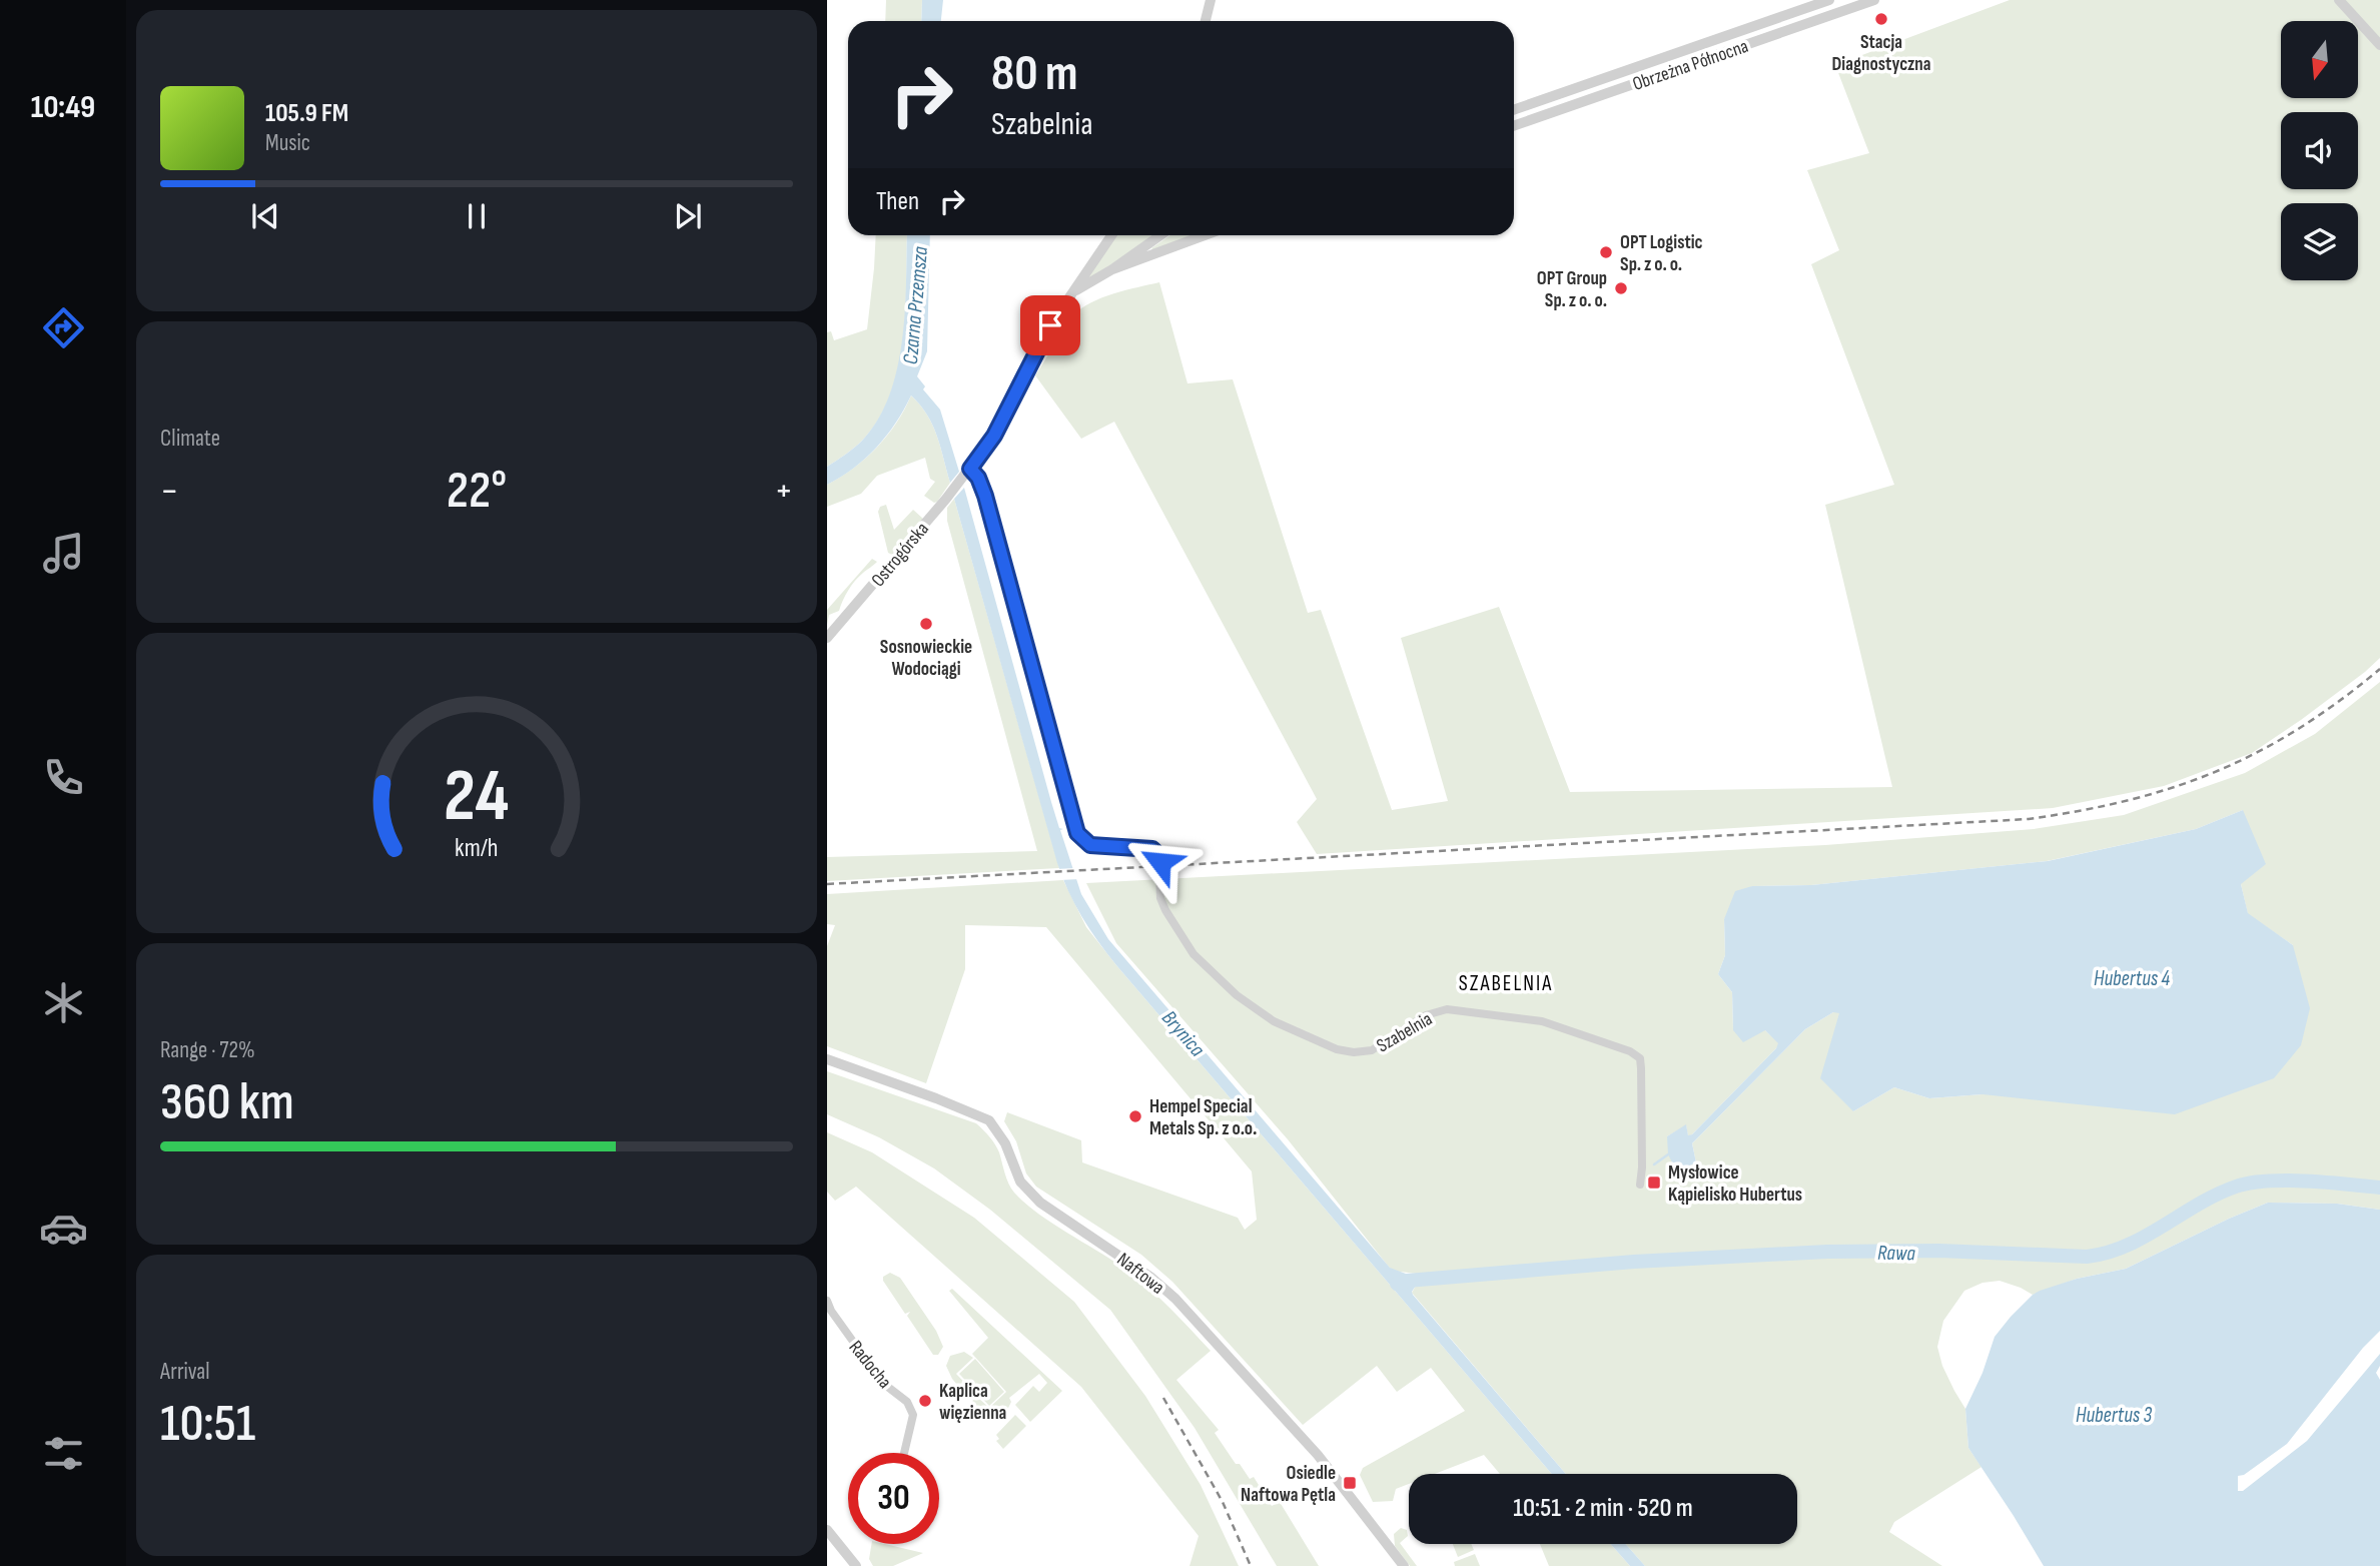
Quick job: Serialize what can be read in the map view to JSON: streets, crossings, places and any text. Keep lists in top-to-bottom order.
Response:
{
  "streets": {
    "street": [
      "Obrzeżna Północna",
      "Ostrogórska",
      "Szabelnia",
      "Naftowa",
      "Radocha"
    ]
  },
  "districts": ["SZABELNIA"],
  "water": [
    "Czarna Przemsza",
    "Hubertus 4",
    "Brynica",
    "Rawa",
    "Hubertus 3"
  ],
  "places": {
    "other": [
      "Stacja Diagnostyczna",
      "OPT Logistic Sp. z o. o.",
      "OPT Group Sp. z o. o.",
      "Sosnowieckie Wodociągi",
      "Hempel Special Metals Sp. z o.o.",
      "Kaplica więzienna"
    ],
    "transit": ["Mysłowice Kąpielisko Hubertus", "Osiedle Naftowa Pętla"]
  },
  "north": "bottom",
  "page": {
    "tabs": "10:49",
    "turn": ["80 m", "Szabelnia"],
    "song": ["105.9 FM", "Music"],
    "then": "Then",
    "tile": [
      "Climate",
      ["Range · 72%", "360 km"],
      ["Arrival", "10:51"]
    ],
    "heat": ["−", "22°", "+"],
    "limit": "30",
    "trip": "10:51 · 2 min · 520 m",
    "gauge": ["24", "km/h"]
  }
}
